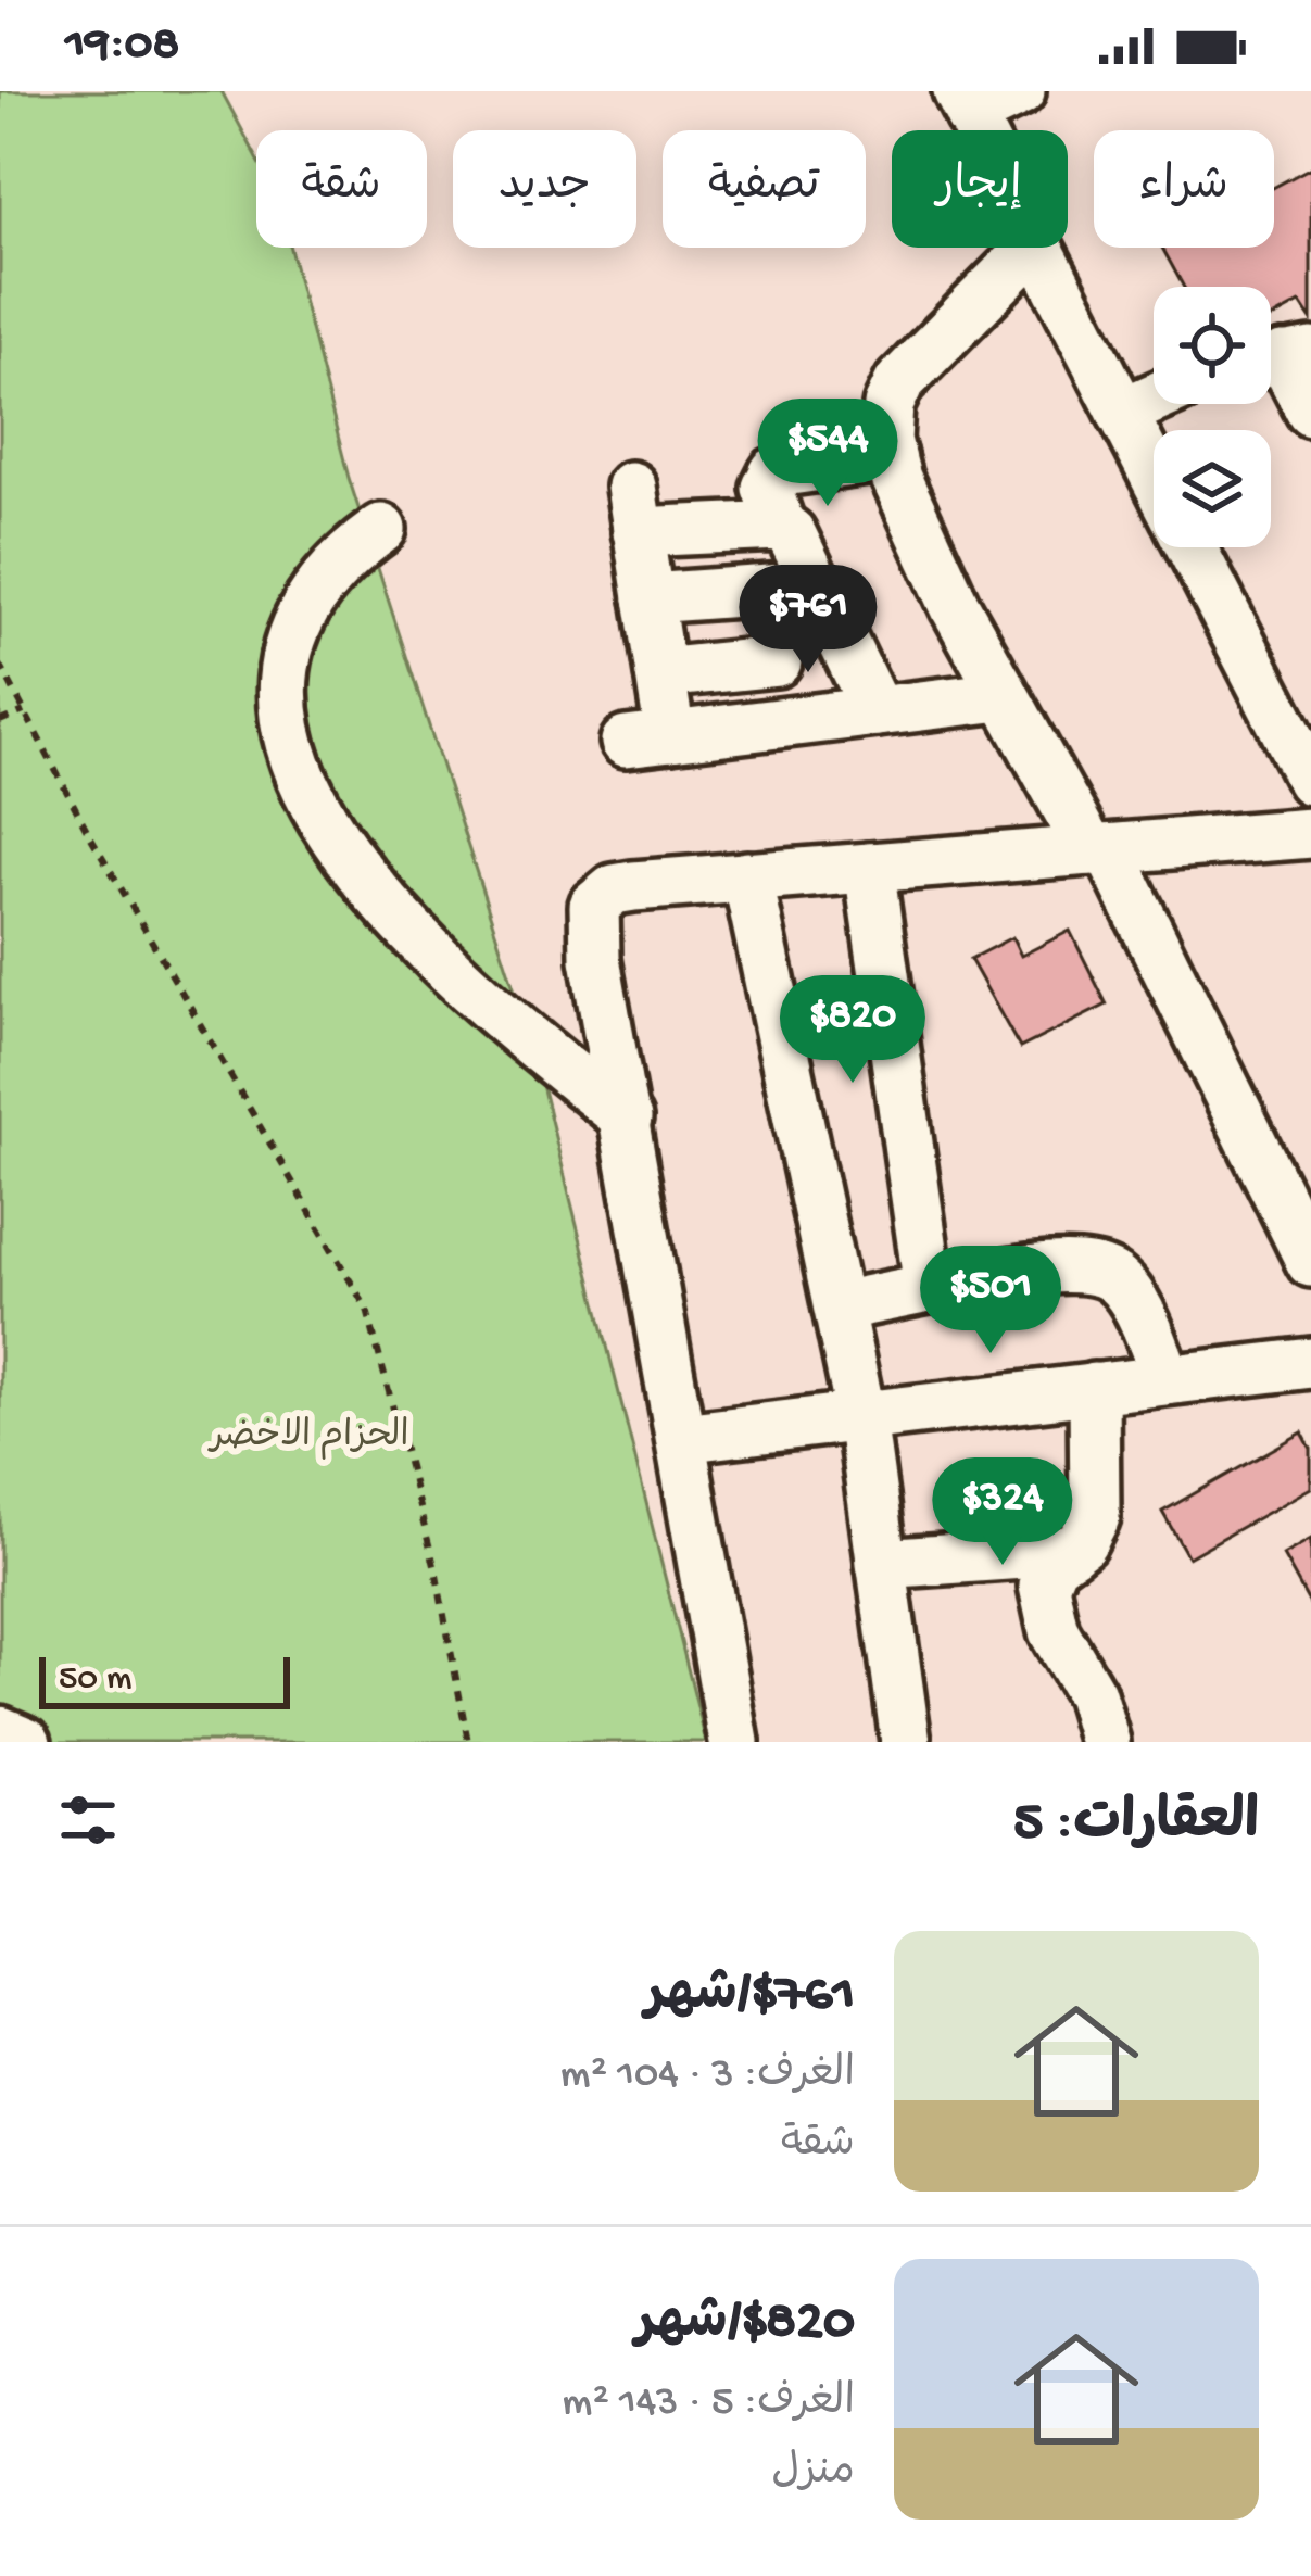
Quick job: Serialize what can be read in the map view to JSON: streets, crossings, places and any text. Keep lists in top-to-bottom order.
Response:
{
  "parks": ["الحزام الاخضر"],
  "scale_bar": "50 m",
  "page": {
    "status": "19:08",
    "chip": [
      "شراء",
      "إيجار",
      "تصفية",
      "جديد",
      "شقة"
    ],
    "price": [
      "$544",
      "$761",
      "$820",
      "$501",
      "$324"
    ],
    "scale": "50 m",
    "heading": "العقارات: 5",
    "list": [
      {
        "name": "$761/شهر",
        "note": "الغرف: 3 · 104 m² · شقة"
      },
      {
        "name": "$820/شهر",
        "note": "الغرف: 5 · 143 m² · منزل"
      }
    ]
  }
}
